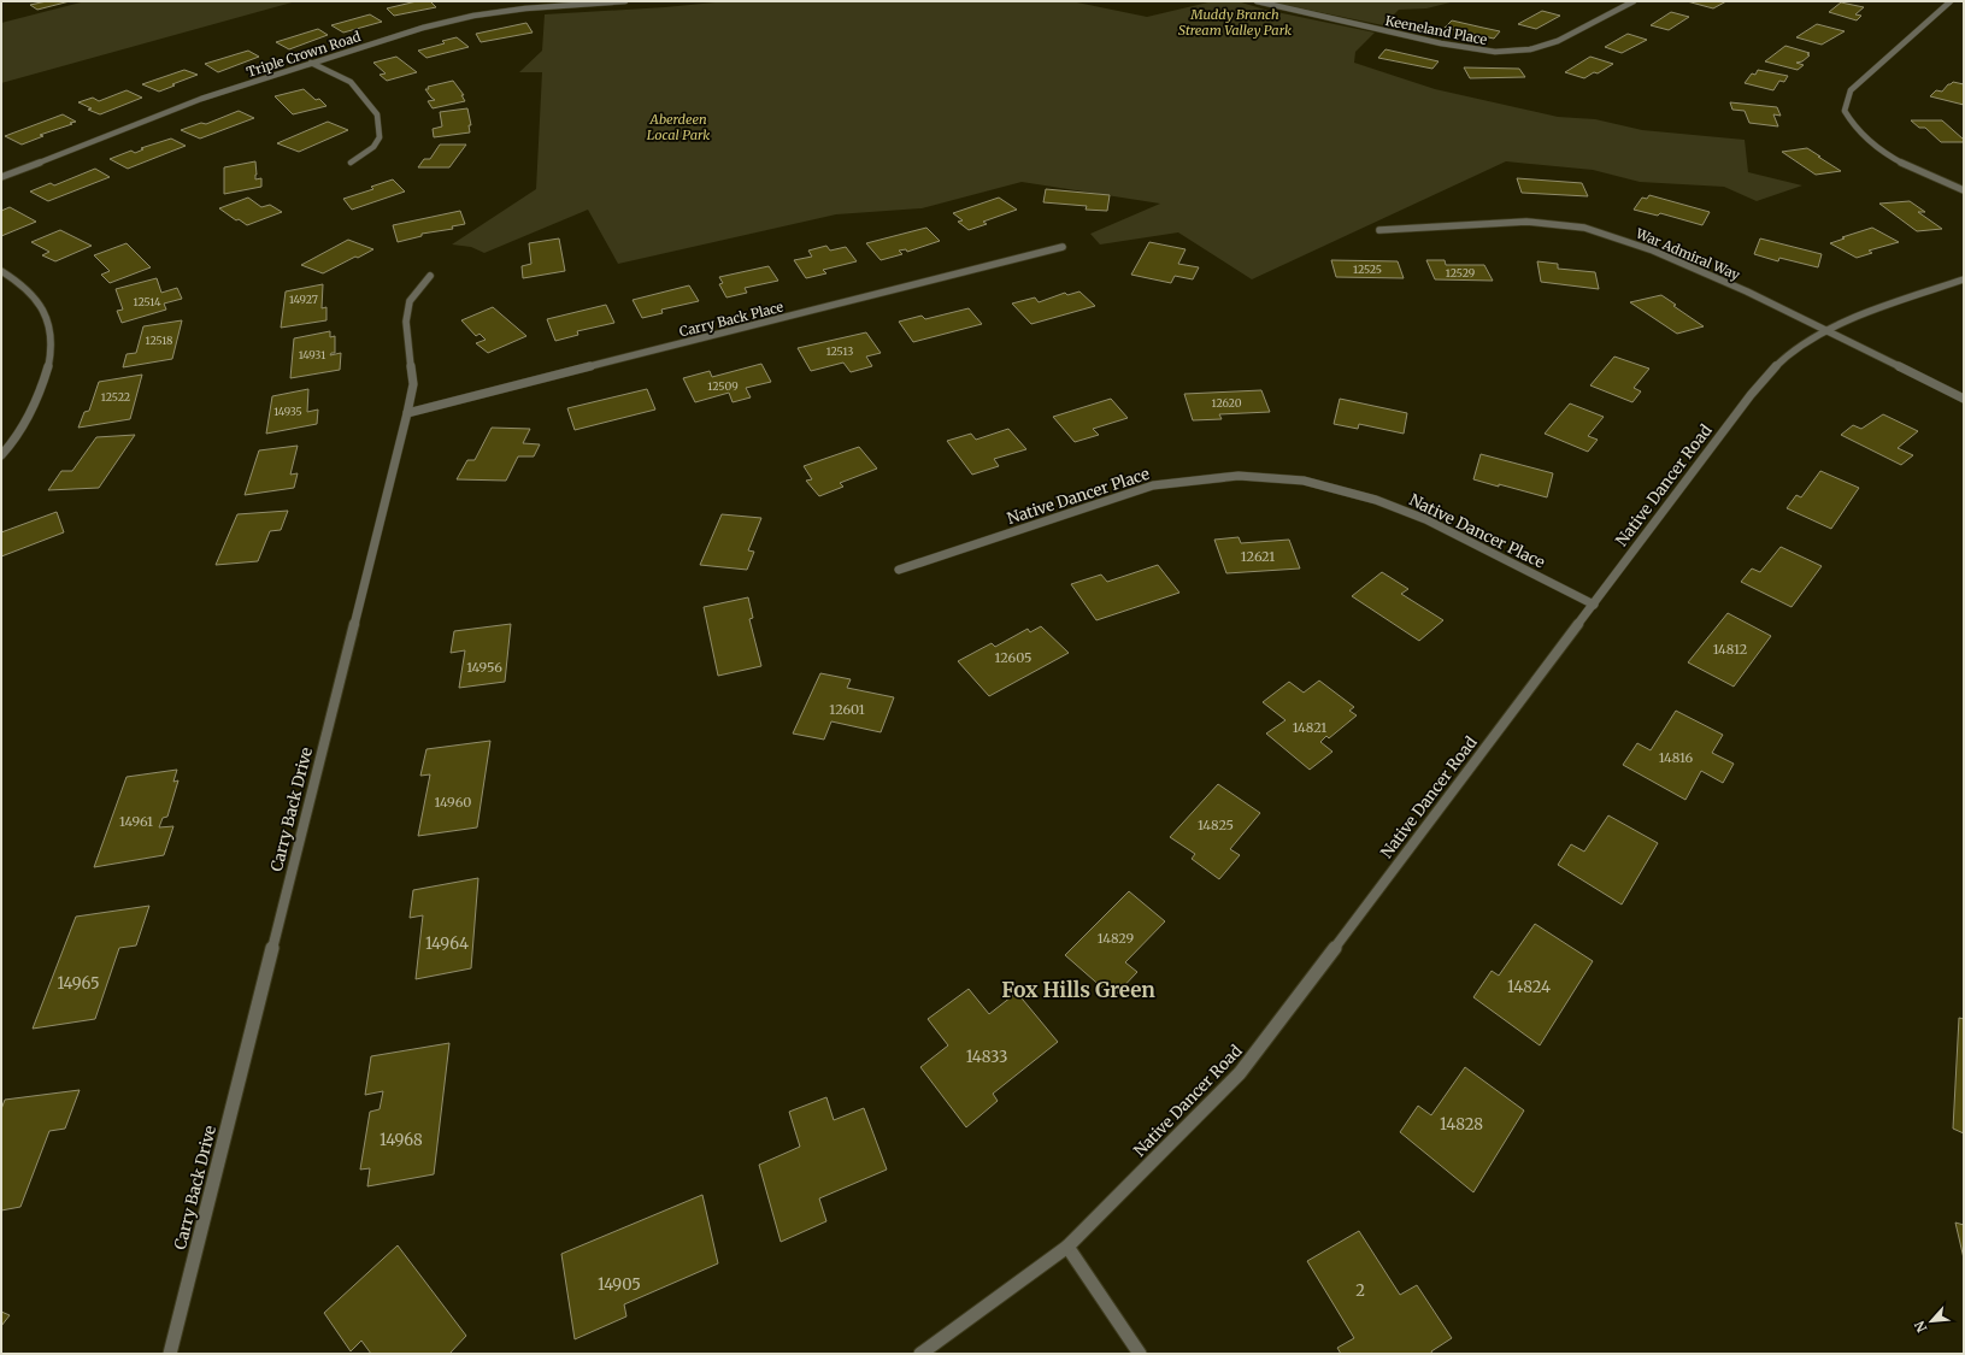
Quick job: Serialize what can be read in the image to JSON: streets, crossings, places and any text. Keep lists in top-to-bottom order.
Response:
{
  "streets": {
    "street": [
      "Keeneland Place",
      "Triple Crown Road",
      "War Admiral Way",
      "Carry Back Place",
      "Native Dancer Road",
      "Native Dancer Place",
      "Carry Back Drive"
    ]
  },
  "crossings": [
    ["War Admiral Way", "Native Dancer Road"],
    ["Carry Back Place", "Carry Back Drive"],
    ["Native Dancer Road", "Native Dancer Place"]
  ],
  "districts": ["Fox Hills Green"],
  "parks": ["Muddy Branch Stream Valley Park", "Aberdeen Local Park"],
  "house_numbers": [
    "12525",
    "12529",
    "14927",
    "12514",
    "12518",
    "12513",
    "14931",
    "12509",
    "12522",
    "12620",
    "14935",
    "12621",
    "14812",
    "12605",
    "14956",
    "12601",
    "14821",
    "14816",
    "14960",
    "14961",
    "14825",
    "14829",
    "14964",
    "14965",
    "14824",
    "14833",
    "14828",
    "14968",
    "14905",
    "2"
  ],
  "north": "bottom left"
}
